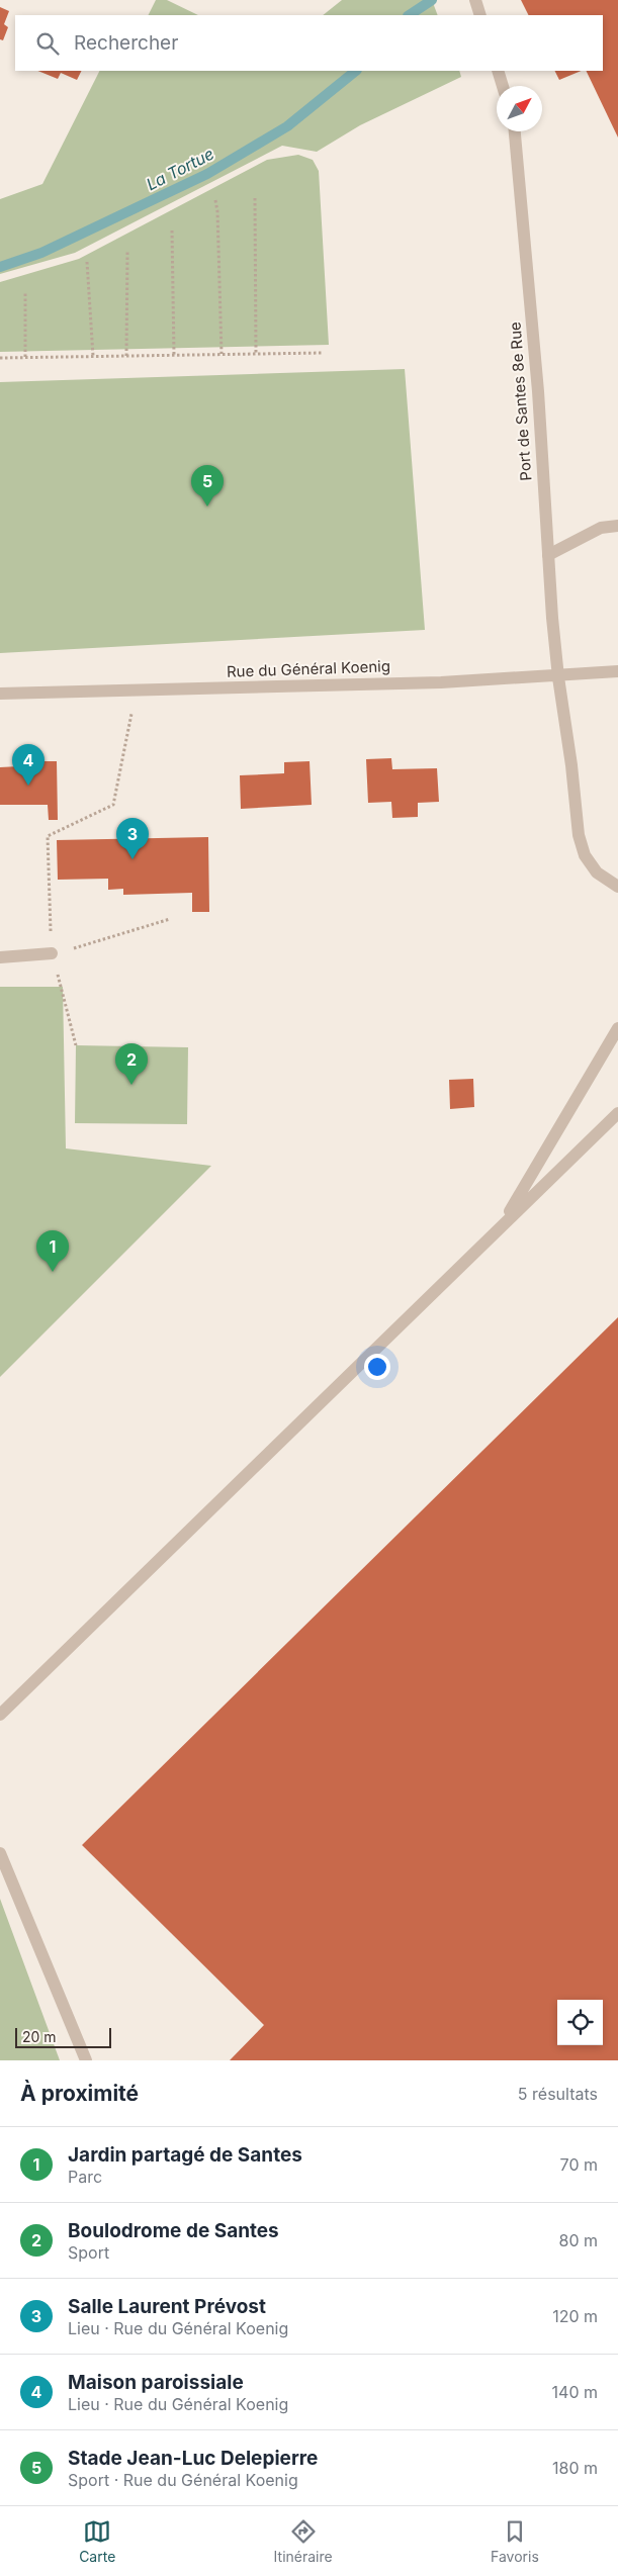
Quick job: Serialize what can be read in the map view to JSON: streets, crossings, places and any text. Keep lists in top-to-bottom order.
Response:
{
  "streets": {
    "street": ["Port de Santes 8e Rue", "Rue du Général Koenig"]
  },
  "crossings": [
    ["Port de Santes 8e Rue", "Rue du Général Koenig"]
  ],
  "water": ["La Tortue"],
  "scale_bar": "20 m",
  "north": "top right",
  "page": {
    "search": "Rechercher",
    "pins": [
      "5",
      "4",
      "3",
      "2",
      "1"
    ],
    "scale": "20 m",
    "heading": ["À proximité", "5 résultats"],
    "list": [
      {
        "mark": "1",
        "name": "Jardin partagé de Santes",
        "note": "Parc",
        "value": "70 m"
      },
      {
        "mark": "2",
        "name": "Boulodrome de Santes",
        "note": "Sport",
        "value": "80 m"
      },
      {
        "mark": "3",
        "name": "Salle Laurent Prévost",
        "note": "Lieu · Rue du Général Koenig",
        "value": "120 m"
      },
      {
        "mark": "4",
        "name": "Maison paroissiale",
        "note": "Lieu · Rue du Général Koenig",
        "value": "140 m"
      },
      {
        "mark": "5",
        "name": "Stade Jean-Luc Delepierre",
        "note": "Sport · Rue du Général Koenig",
        "value": "180 m"
      }
    ],
    "nav": ["Carte", "Itinéraire", "Favoris"]
  }
}
